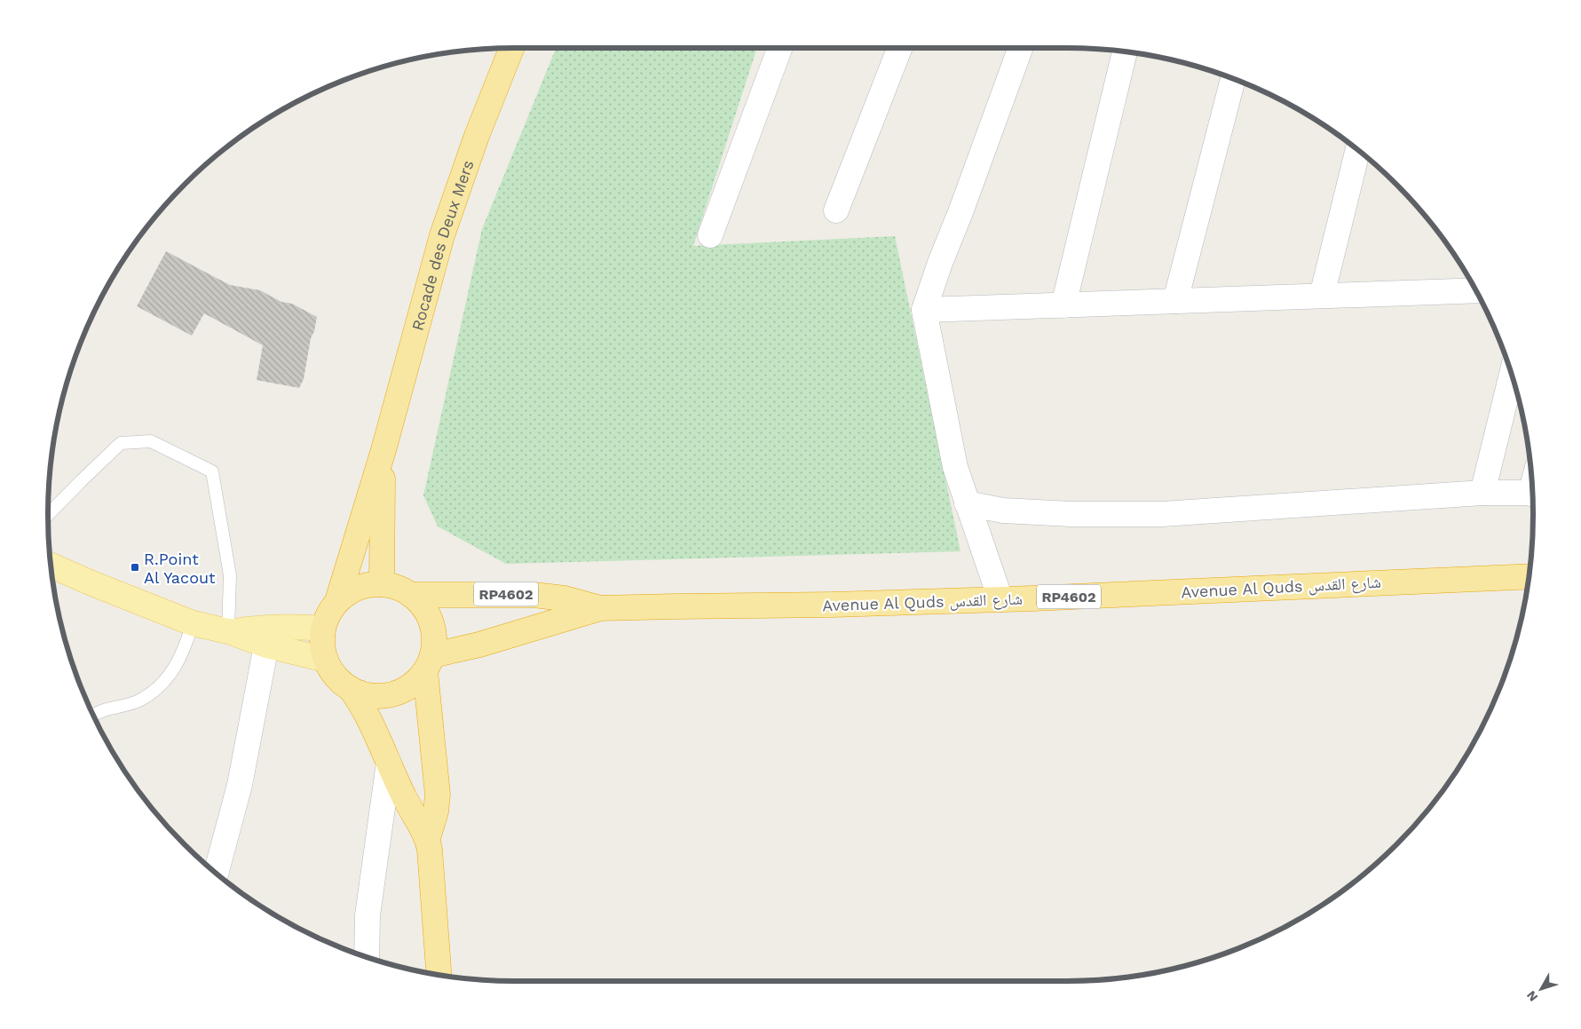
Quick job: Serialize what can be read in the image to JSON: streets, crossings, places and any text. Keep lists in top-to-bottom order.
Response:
{
  "streets": {
    "highway": ["Rocade des Deux Mers", "Avenue Al Quds شارع القدس", "RP4602"]
  },
  "crossings": [
    ["Rocade des Deux Mers", "Avenue Al Quds شارع القدس"],
    ["Rocade des Deux Mers", "RP4602"],
    ["Avenue Al Quds شارع القدس", "RP4602"]
  ],
  "places": {
    "transit": ["R.Point Al Yacout"]
  },
  "north": "bottom left"
}
